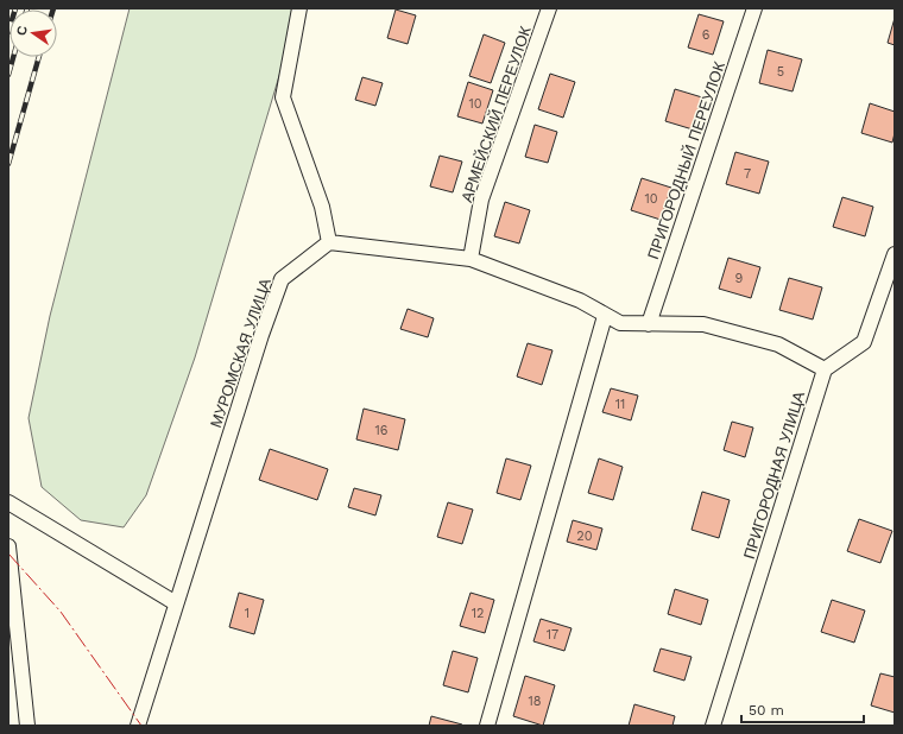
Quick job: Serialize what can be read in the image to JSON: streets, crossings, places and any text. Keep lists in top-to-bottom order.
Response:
{
  "streets": {
    "street": [
      "АРМЕЙСКИЙ ПЕРЕУЛОК",
      "ПРИГОРОДНЫЙ ПЕРЕУЛОК",
      "МУРОМСКАЯ УЛИЦА",
      "ПРИГОРОДНАЯ УЛИЦА"
    ]
  },
  "house_numbers": [
    "6",
    "5",
    "10",
    "7",
    "10",
    "9",
    "11",
    "16",
    "20",
    "1",
    "12",
    "17",
    "18"
  ],
  "scale_bar": "50 m",
  "north": "left"
}
